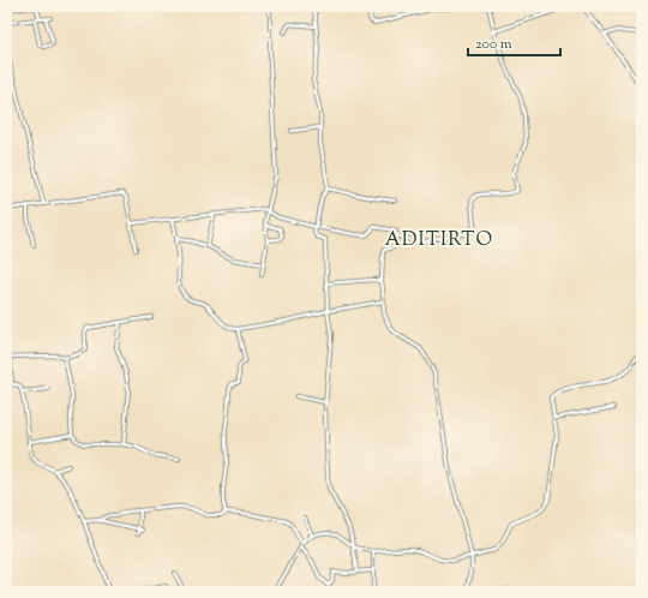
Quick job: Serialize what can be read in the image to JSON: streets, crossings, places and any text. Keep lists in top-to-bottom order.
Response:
{
  "districts": ["ADITIRTO"],
  "scale_bar": "200 m"
}
